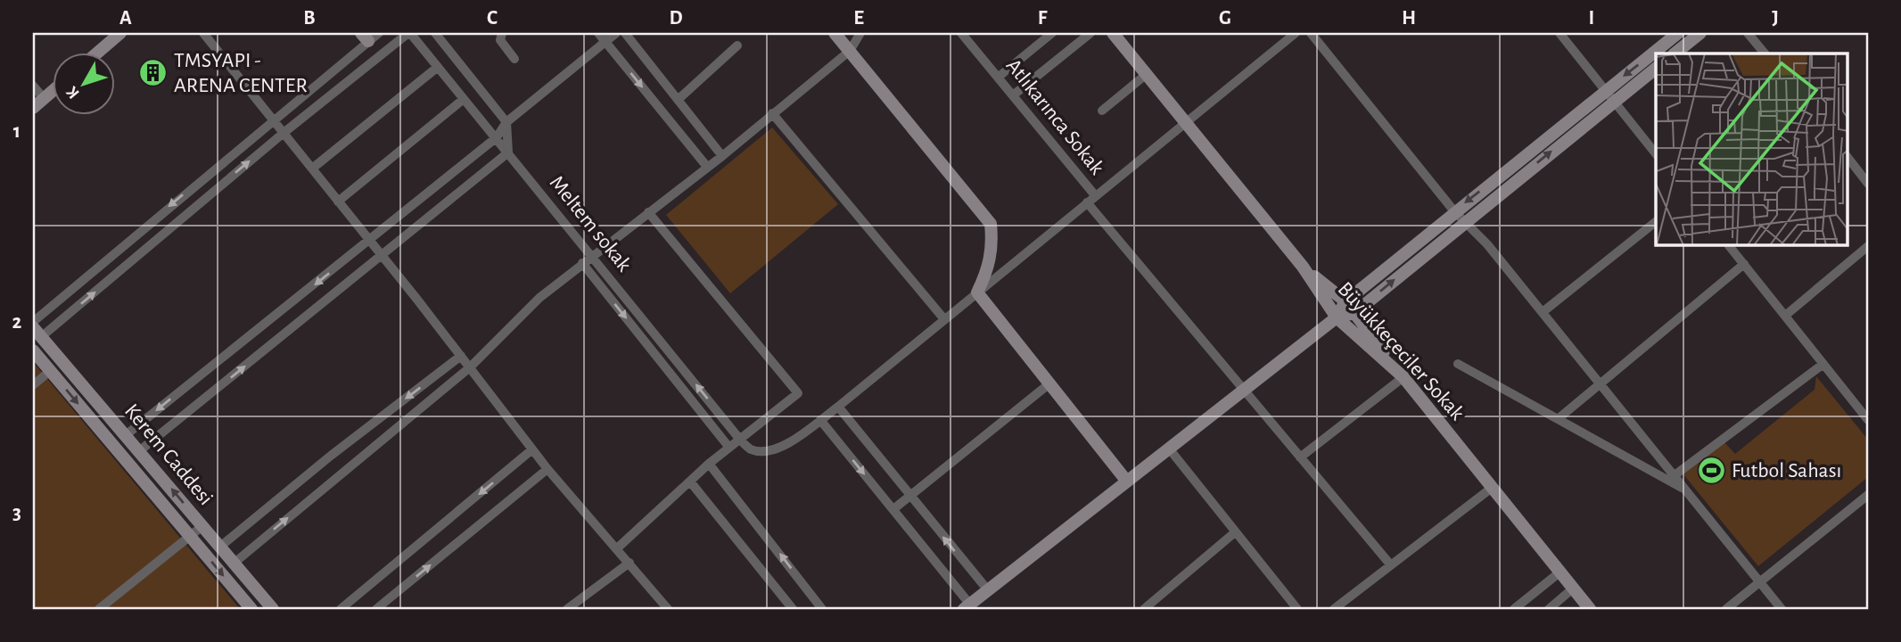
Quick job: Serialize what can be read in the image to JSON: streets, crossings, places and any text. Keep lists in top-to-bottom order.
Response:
{
  "streets": {
    "street": [
      "Atlıkarınca Sokak",
      "Meltem sokak",
      "Büyükkeçeciler Sokak",
      "Kerem Caddesi"
    ]
  },
  "places": {
    "building": ["TMSYAPI - ARENA CENTER"],
    "sports": ["Futbol Sahası"]
  },
  "north": "bottom left",
  "grid": {
    "columns": [
      "A",
      "B",
      "C",
      "D",
      "E",
      "F",
      "G",
      "H",
      "I",
      "J"
    ],
    "rows": ["1", "2", "3"]
  }
}
